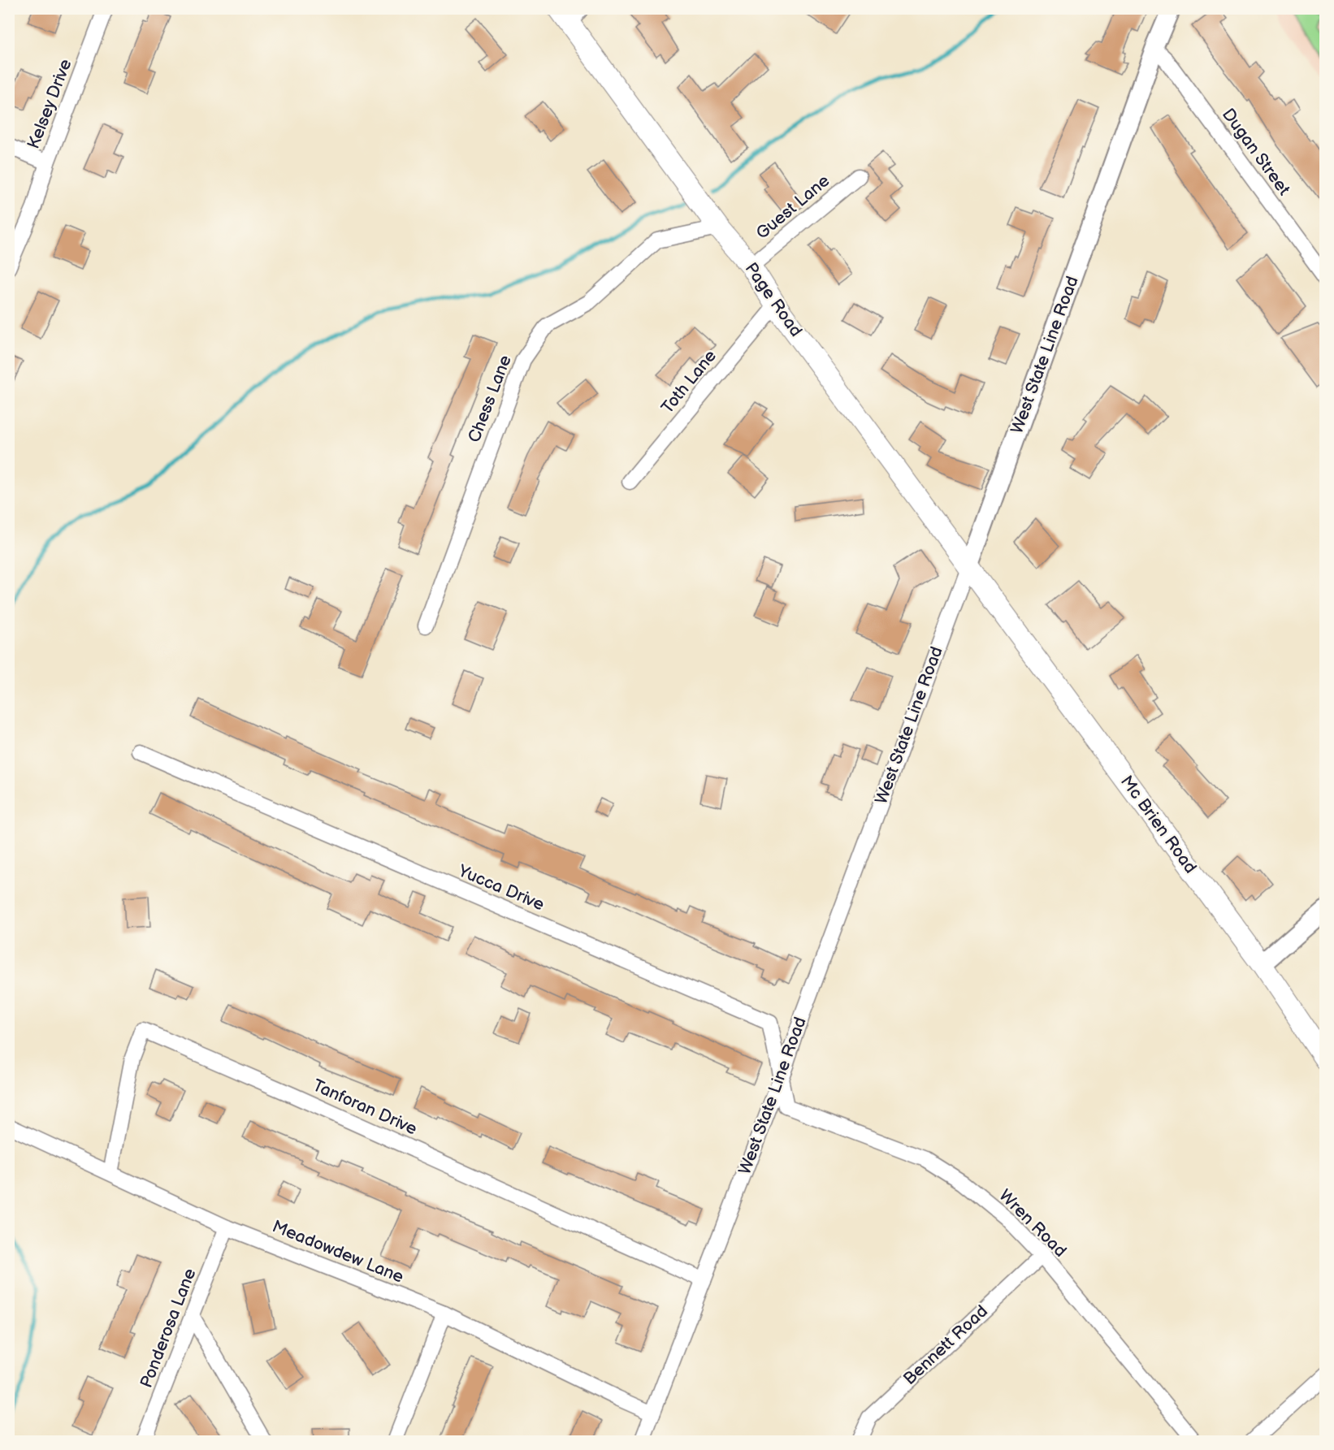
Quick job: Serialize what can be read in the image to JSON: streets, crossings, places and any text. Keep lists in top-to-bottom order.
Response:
{
  "streets": {
    "main road": ["Page Road", "Mc Brien Road"],
    "street": [
      "Kelsey Drive",
      "Dugan Street",
      "Guest Lane",
      "West State Line Road",
      "Toth Lane",
      "Chess Lane",
      "Yucca Drive",
      "Tanforan Drive",
      "Wren Road",
      "Meadowdew Lane",
      "Ponderosa Lane",
      "Bennett Road"
    ]
  },
  "crossings": [
    ["Dugan Street", "West State Line Road"],
    ["Guest Lane", "Page Road"],
    ["Page Road", "West State Line Road"],
    ["Page Road", "Toth Lane"],
    ["Page Road", "Chess Lane"],
    ["Page Road", "Mc Brien Road"],
    ["West State Line Road", "Yucca Drive"],
    ["West State Line Road", "Tanforan Drive"],
    ["West State Line Road", "Meadowdew Lane"],
    ["Yucca Drive", "Wren Road"],
    ["Tanforan Drive", "Meadowdew Lane"],
    ["Wren Road", "Bennett Road"],
    ["Meadowdew Lane", "Ponderosa Lane"]
  ]
}
